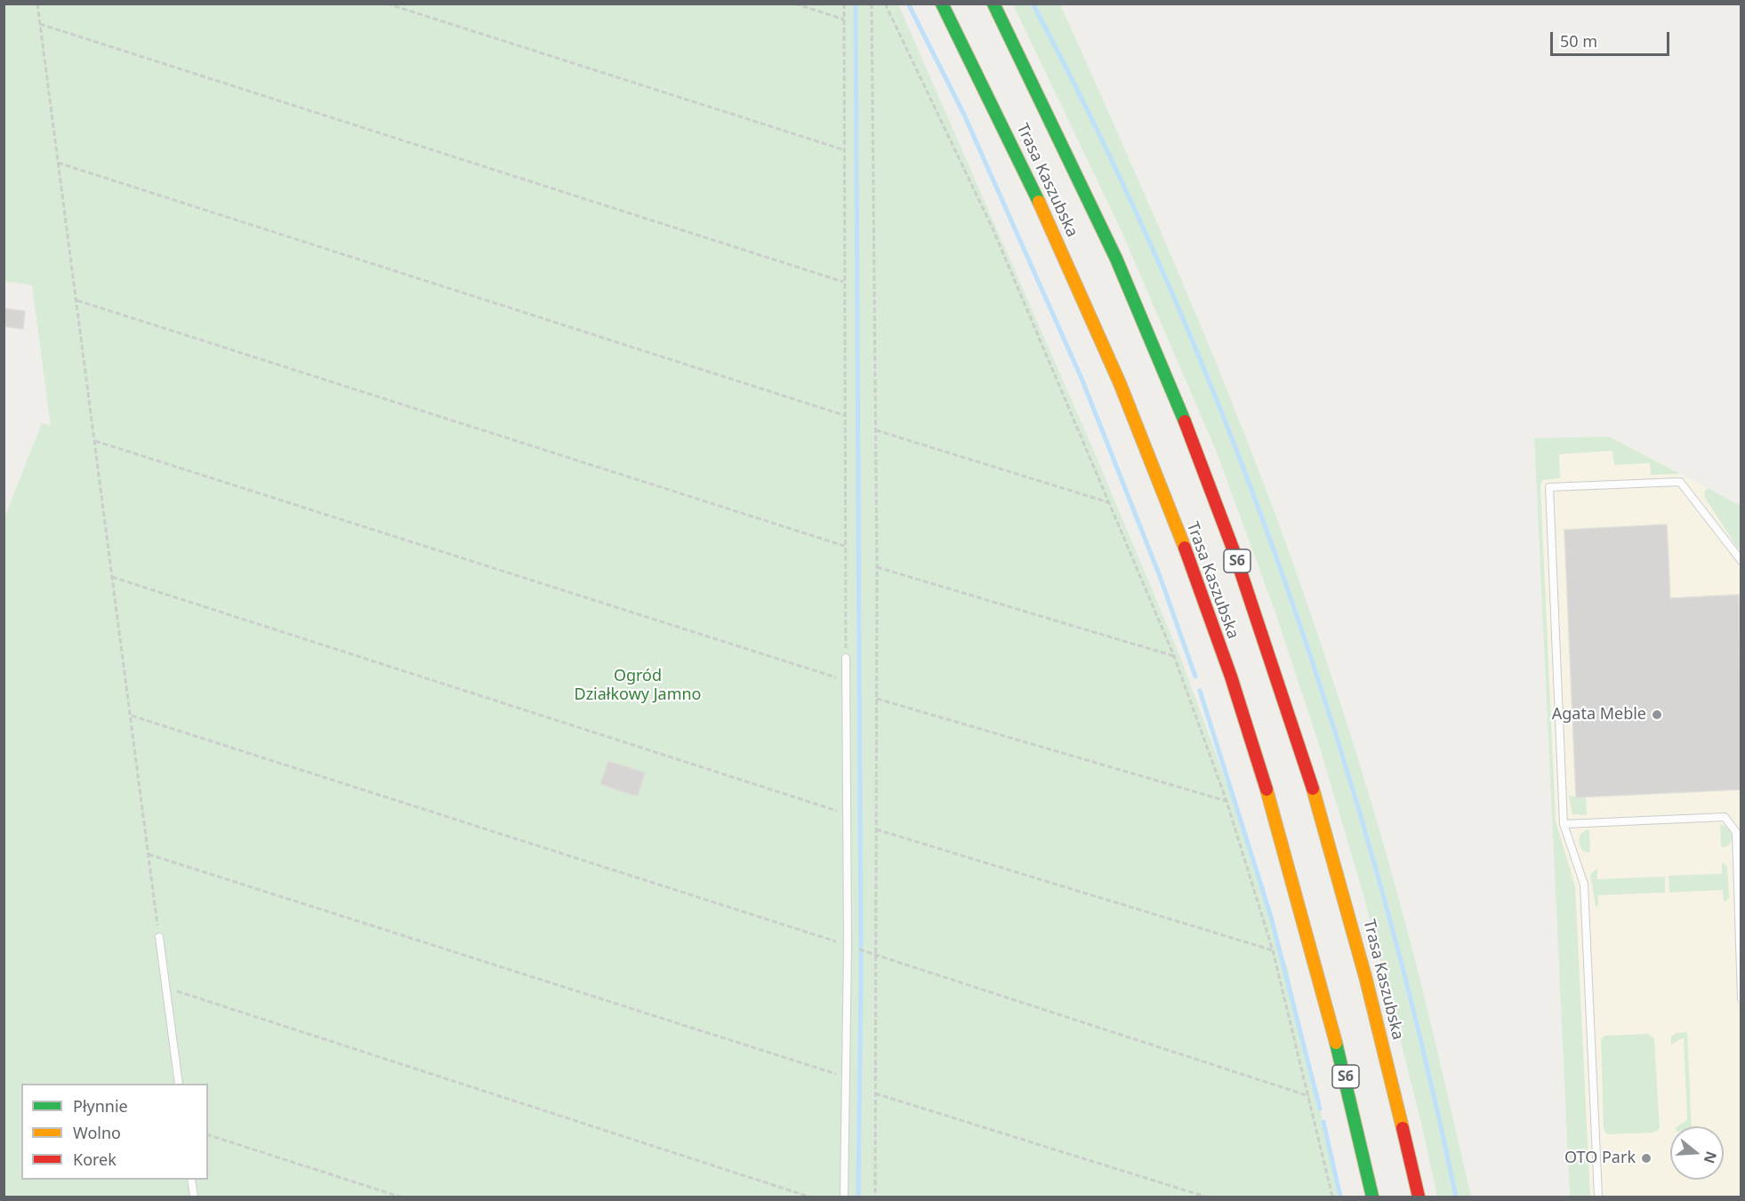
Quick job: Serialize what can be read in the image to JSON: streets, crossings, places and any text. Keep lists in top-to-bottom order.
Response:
{
  "streets": {
    "highway": ["Trasa Kaszubska", "S6"]
  },
  "parks": ["Ogród Działkowy Jamno"],
  "places": ["Agata Meble", "OTO Park"],
  "legend": ["Płynnie", "Wolno", "Korek"],
  "scale_bar": "50 m",
  "north": "right"
}
